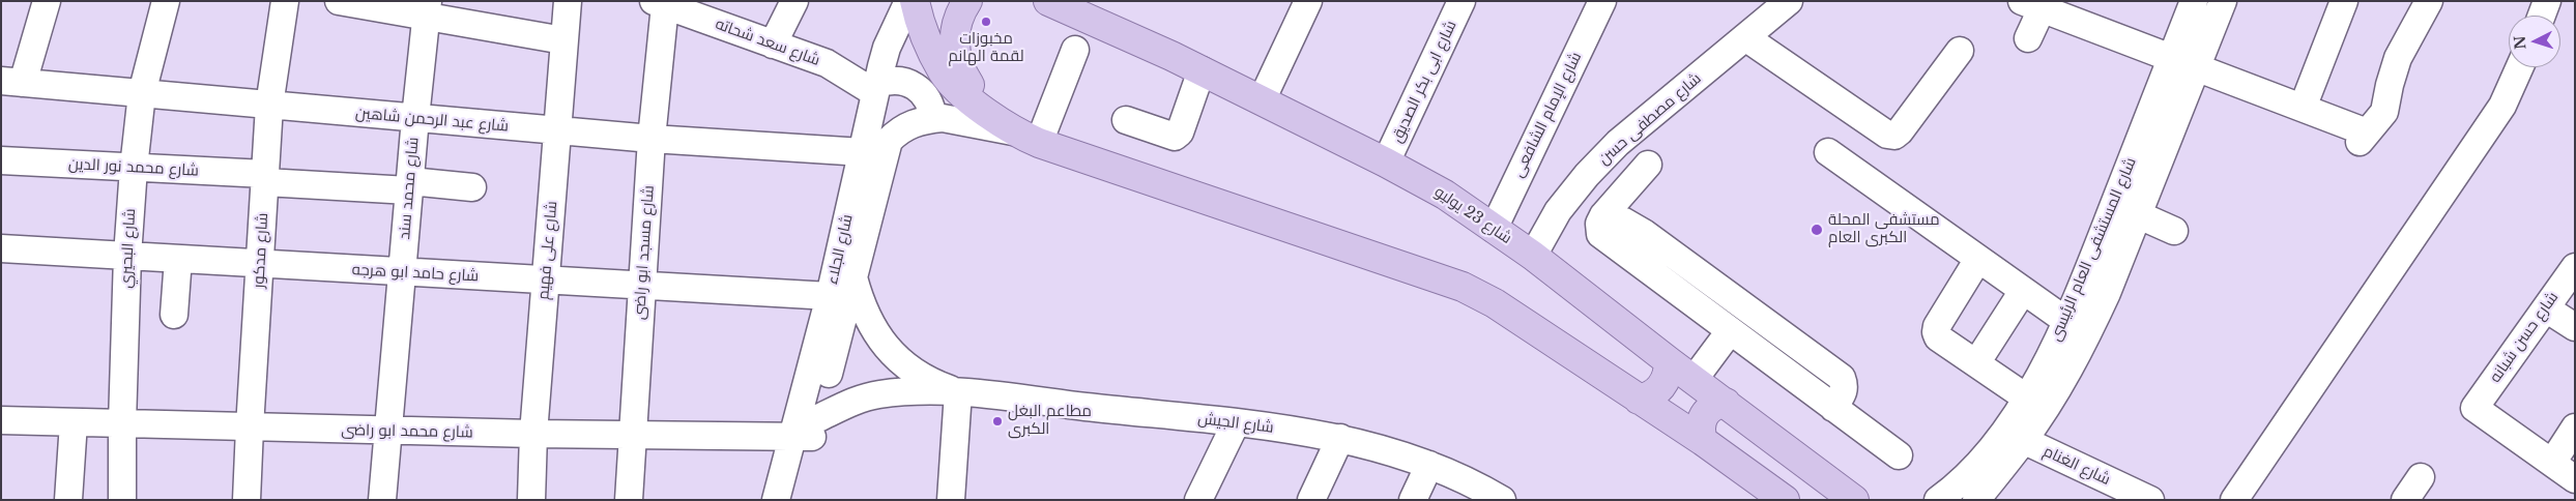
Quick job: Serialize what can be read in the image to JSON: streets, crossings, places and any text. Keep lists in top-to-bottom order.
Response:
{
  "streets": {
    "main road": ["شارع 23 يوليو"],
    "street": [
      "شارع سعد شحاته",
      "شارع ابى بكر الصديق",
      "شارع الإمام الشافعى",
      "شارع مصطفى حسن",
      "شارع عبد الرحمن شاهين",
      "شارع محمد نور الدين",
      "شارع محمد سند",
      "شارع البحيري",
      "شارع الجلاء",
      "شارع المستشفى العام الرئيسى",
      "شارع مدكور",
      "شارع على فهيم",
      "شارع مسجد ابو راضى",
      "شارع حامد ابو هرجه",
      "شارع حسن شبانه",
      "شارع الجيش",
      "شارع محمد ابو راضى",
      "شارع الغنام"
    ]
  },
  "crossings": [
    ["شارع سعد شحاته", "شارع الجلاء"],
    ["شارع سعد شحاته", "شارع مسجد ابو راضى"],
    ["شارع ابى بكر الصديق", "شارع 23 يوليو"],
    ["شارع الإمام الشافعى", "شارع 23 يوليو"],
    ["شارع مصطفى حسن", "شارع 23 يوليو"],
    ["شارع عبد الرحمن شاهين", "شارع محمد سند"],
    ["شارع عبد الرحمن شاهين", "شارع البحيري"],
    ["شارع عبد الرحمن شاهين", "شارع الجلاء"],
    ["شارع عبد الرحمن شاهين", "شارع مدكور"],
    ["شارع عبد الرحمن شاهين", "شارع على فهيم"],
    ["شارع عبد الرحمن شاهين", "شارع مسجد ابو راضى"],
    ["شارع محمد نور الدين", "شارع محمد سند"],
    ["شارع محمد نور الدين", "شارع البحيري"],
    ["شارع محمد نور الدين", "شارع مدكور"],
    ["شارع محمد سند", "شارع حامد ابو هرجه"],
    ["شارع محمد سند", "شارع محمد ابو راضى"],
    ["شارع البحيري", "شارع حامد ابو هرجه"],
    ["شارع البحيري", "شارع محمد ابو راضى"],
    ["شارع الجلاء", "شارع حامد ابو هرجه"],
    ["شارع الجلاء", "شارع الجيش"],
    ["شارع الجلاء", "شارع محمد ابو راضى"],
    ["شارع المستشفى العام الرئيسى", "شارع الغنام"],
    ["شارع مدكور", "شارع حامد ابو هرجه"],
    ["شارع مدكور", "شارع محمد ابو راضى"],
    ["شارع على فهيم", "شارع حامد ابو هرجه"],
    ["شارع على فهيم", "شارع محمد ابو راضى"],
    ["شارع مسجد ابو راضى", "شارع حامد ابو هرجه"],
    ["شارع مسجد ابو راضى", "شارع محمد ابو راضى"],
    ["شارع الجيش", "شارع محمد ابو راضى"]
  ],
  "places": ["مخبوزات لقمة الهانم", "مستشفى المحلة الكبرى العام", "مطاعم البغل الكبرى"],
  "north": "left"
}
